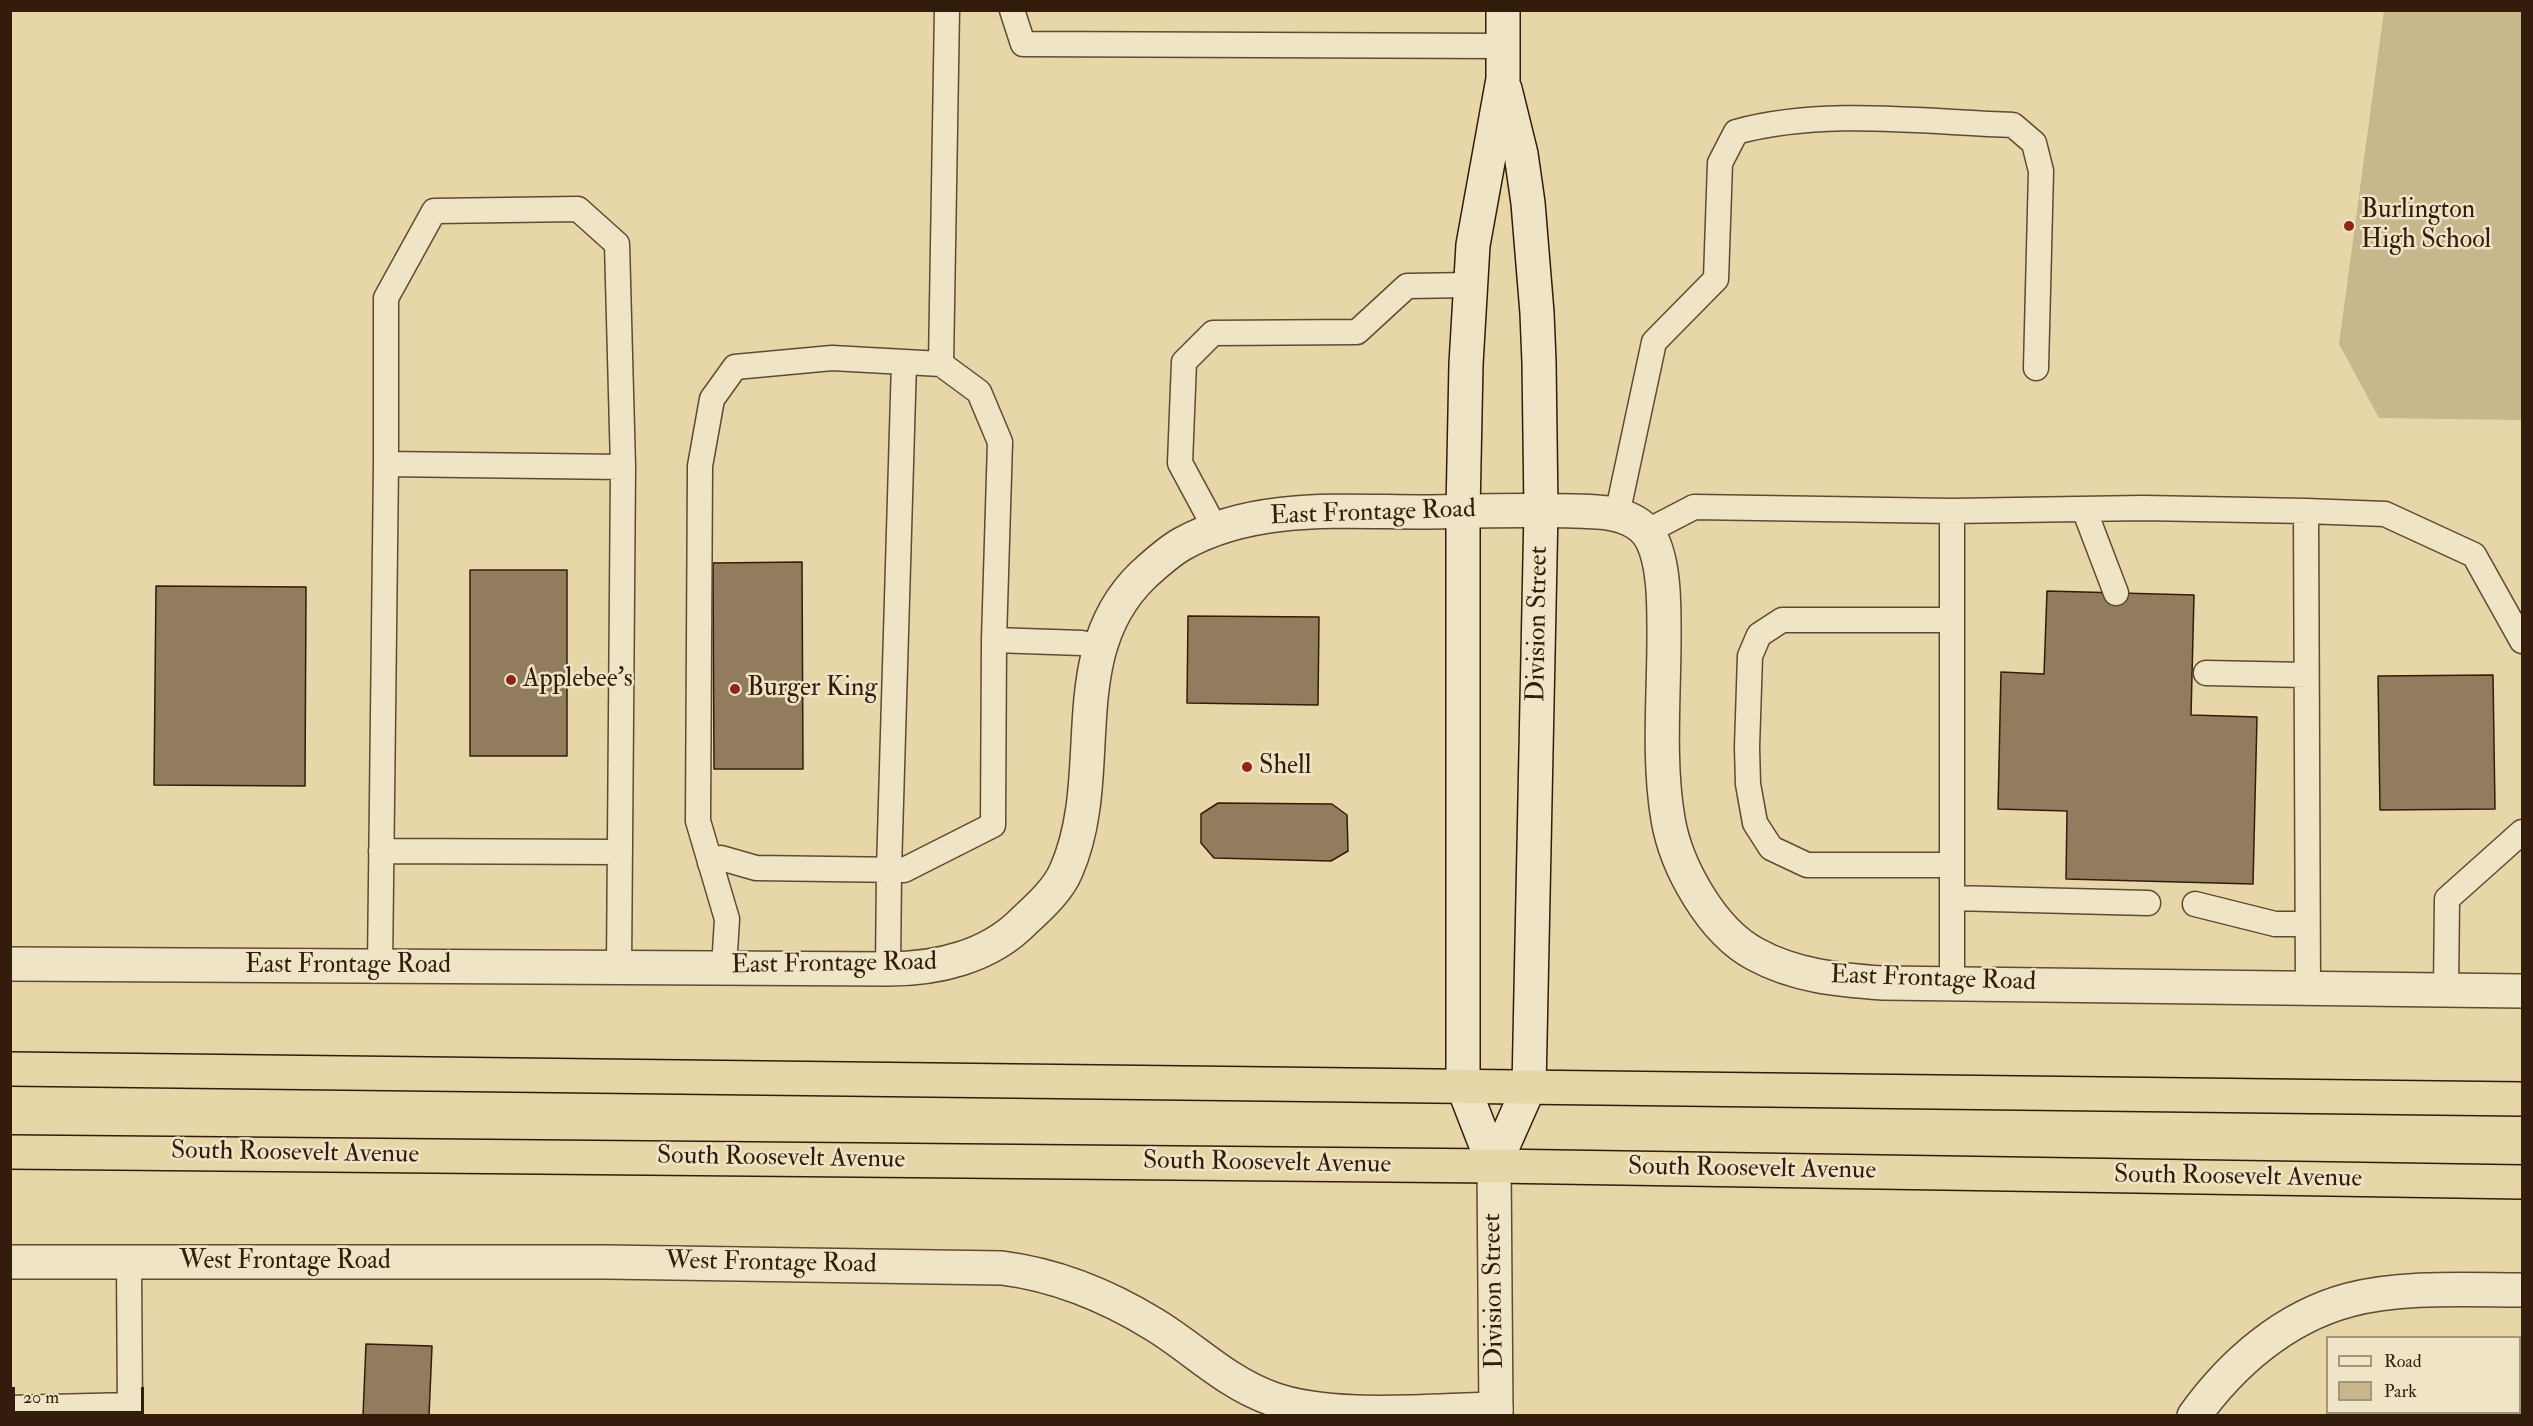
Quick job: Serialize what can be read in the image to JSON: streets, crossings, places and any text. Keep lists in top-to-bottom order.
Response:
{
  "streets": {
    "highway": ["South Roosevelt Avenue"],
    "street": ["East Frontage Road", "Division Street", "West Frontage Road"]
  },
  "crossings": [
    ["East Frontage Road", "Division Street"],
    ["Division Street", "South Roosevelt Avenue"],
    ["Division Street", "West Frontage Road"]
  ],
  "places": [
    "Burlington High School",
    "Applebee's",
    "Burger King",
    "Shell"
  ],
  "legend": ["Road", "Park"],
  "scale_bar": "20 m"
}
